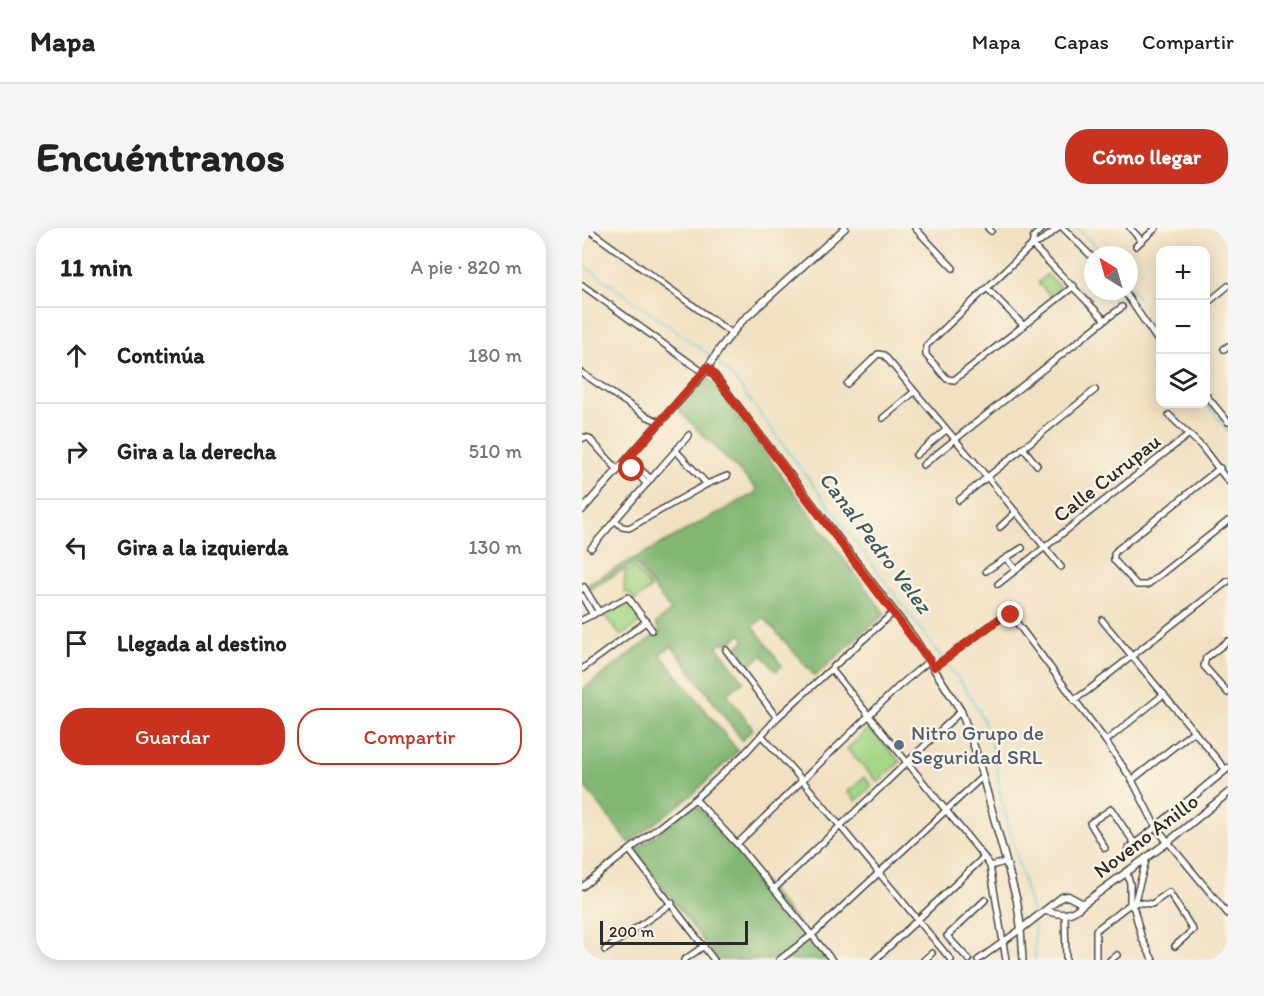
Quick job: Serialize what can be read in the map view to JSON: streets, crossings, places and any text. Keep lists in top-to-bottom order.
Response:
{
  "streets": {
    "street": ["Calle Curupau", "Noveno Anillo"]
  },
  "water": ["Canal Pedro Velez"],
  "places": ["Nitro Grupo de Seguridad SRL"],
  "scale_bar": "200 m",
  "north": "top left",
  "page": {
    "header": "Mapa",
    "nav": ["Mapa", "Capas", "Compartir"],
    "buttons": [
      "Cómo llegar",
      ["Guardar", "Compartir"]
    ],
    "title": "Encuéntranos",
    "heading": ["11 min", "A pie · 820 m"],
    "map_buttons": ["+", "−"],
    "list": [
      ["Continúa", "180 m"],
      ["Gira a la derecha", "510 m"],
      ["Gira a la izquierda", "130 m"],
      "Llegada al destino"
    ],
    "scale": "200 m"
  }
}
